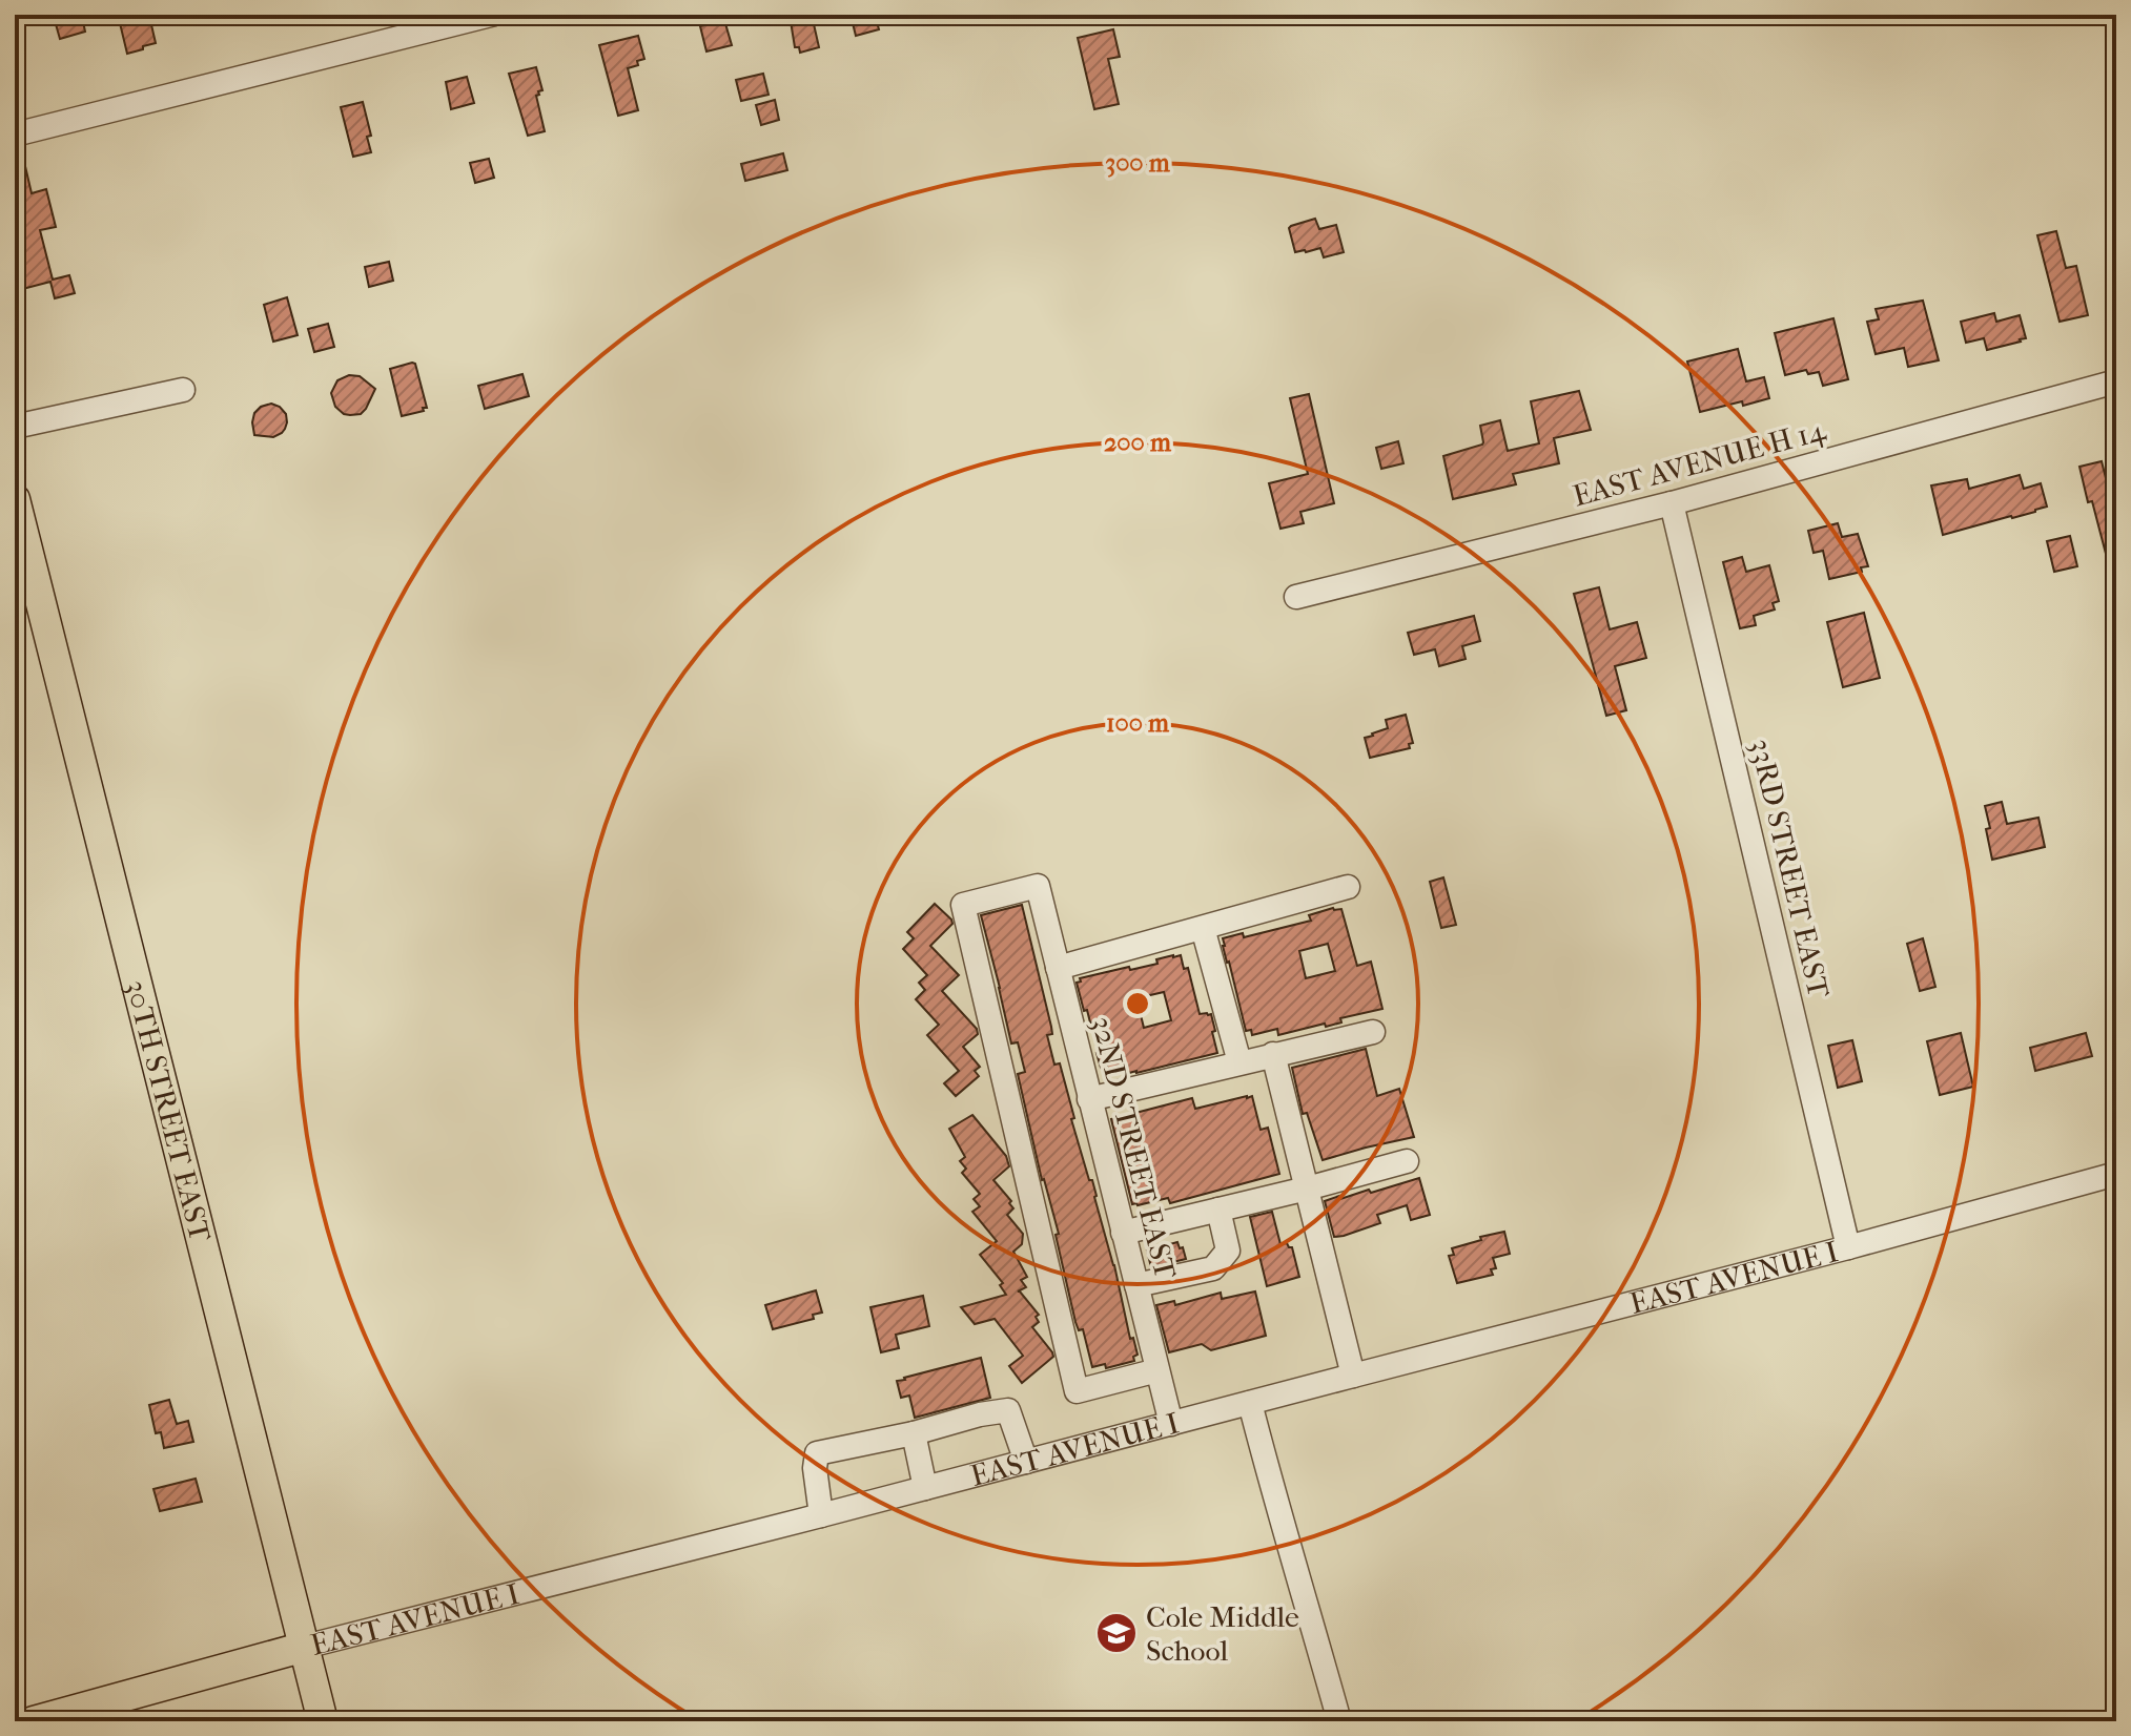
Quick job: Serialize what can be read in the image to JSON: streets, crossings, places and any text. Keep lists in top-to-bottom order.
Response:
{
  "streets": {
    "main road": ["30TH STREET EAST", "EAST AVENUE I"],
    "street": ["EAST AVENUE H 14", "33RD STREET EAST", "32ND STREET EAST"]
  },
  "crossings": [
    ["EAST AVENUE H 14", "33RD STREET EAST"],
    ["33RD STREET EAST", "EAST AVENUE I"],
    ["30TH STREET EAST", "EAST AVENUE I"],
    ["32ND STREET EAST", "EAST AVENUE I"]
  ],
  "places": {
    "school or university": ["Cole Middle School"]
  },
  "rings": ["300 m", "200 m", "100 m"]
}
